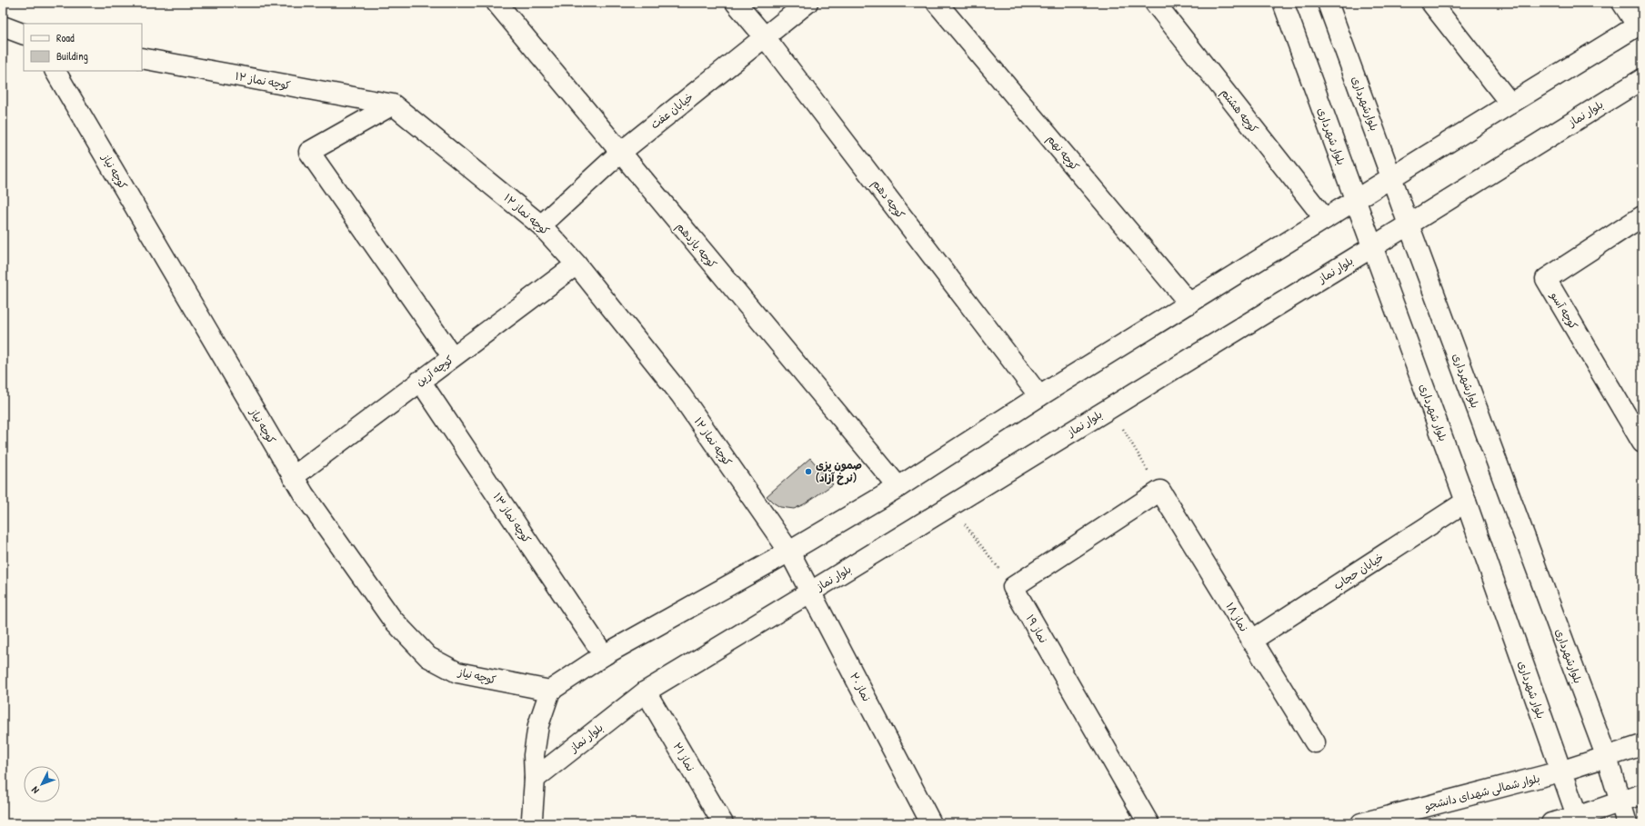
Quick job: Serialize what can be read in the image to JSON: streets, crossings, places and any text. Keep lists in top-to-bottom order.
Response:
{
  "streets": {
    "street": [
      "کوچه نماز ۱۲",
      "بلوارشهرداری",
      "خیابان عفت",
      "کوچه هشتم",
      "بلوار نماز",
      "بلوار شهرداری",
      "کوچه نهم",
      "کوچه نیاز",
      "کوچه دهم",
      "کوچه یازدهم",
      "کوچه آسو",
      "کوچه آرین",
      "کوچه نماز ۱۳",
      "خیابان حجاب",
      "نماز ۱۸",
      "نماز ۱۹",
      "نماز ۲۰",
      "نماز ۲۱",
      "بلوار شمالی شهدای دانشجو"
    ]
  },
  "crossings": [
    ["کوچه نماز ۱۲", "خیابان عفت"],
    ["کوچه نماز ۱۲", "کوچه آرین"],
    ["کوچه نماز ۱۲", "نماز ۲۰"],
    ["بلوارشهرداری", "بلوار نماز"],
    ["بلوارشهرداری", "بلوار شمالی شهدای دانشجو"],
    ["خیابان عفت", "کوچه دهم"],
    ["خیابان عفت", "کوچه یازدهم"],
    ["بلوار نماز", "بلوار شهرداری"],
    ["بلوار نماز", "نماز ۲۰"],
    ["بلوار نماز", "نماز ۲۱"],
    ["بلوار شهرداری", "خیابان حجاب"],
    ["بلوار شهرداری", "بلوار شمالی شهدای دانشجو"],
    ["کوچه نیاز", "کوچه آرین"],
    ["کوچه آرین", "کوچه نماز ۱۳"],
    ["خیابان حجاب", "نماز ۱۸"]
  ],
  "places": ["صمون پزی (نرخ آزاد)"],
  "legend": ["Road", "Building"],
  "north": "bottom left"
}
